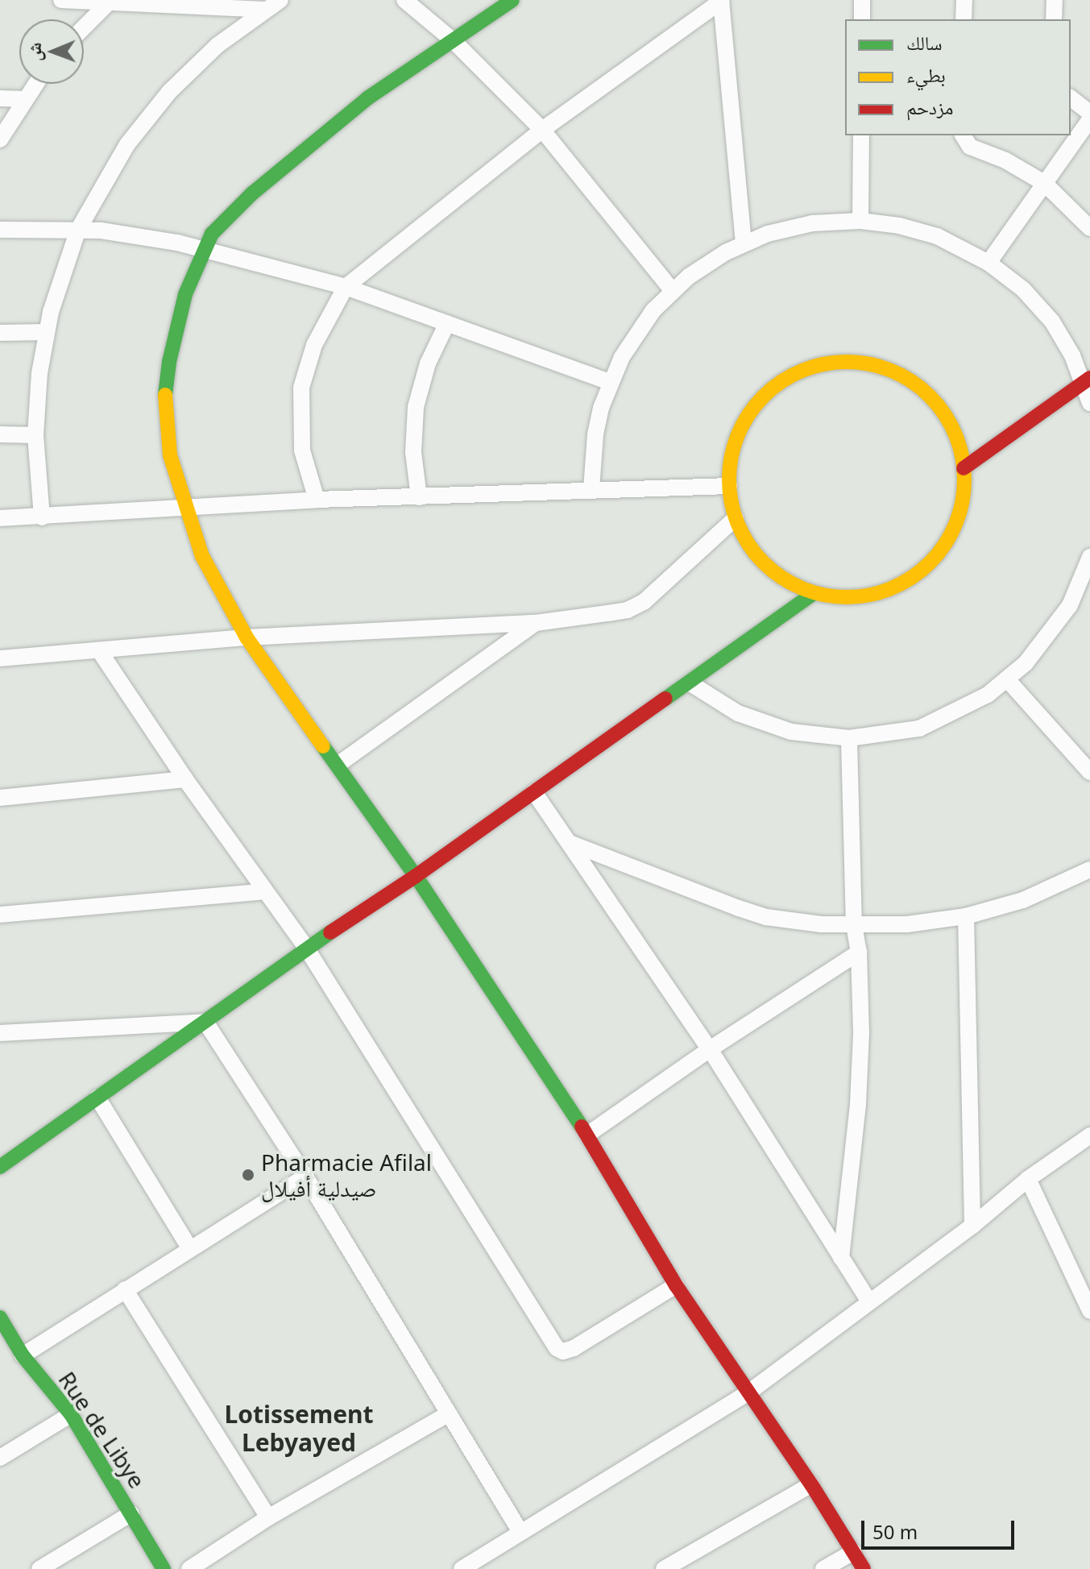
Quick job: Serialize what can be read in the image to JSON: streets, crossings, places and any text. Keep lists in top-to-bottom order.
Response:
{
  "streets": {
    "street": ["Rue de Libye"]
  },
  "districts": ["Lotissement Lebyayed"],
  "places": ["Pharmacie Afilal صيدلية أفيلال"],
  "legend": ["سالك", "بطيء", "مزدحم"],
  "scale_bar": "50 m",
  "north": "left"
}
